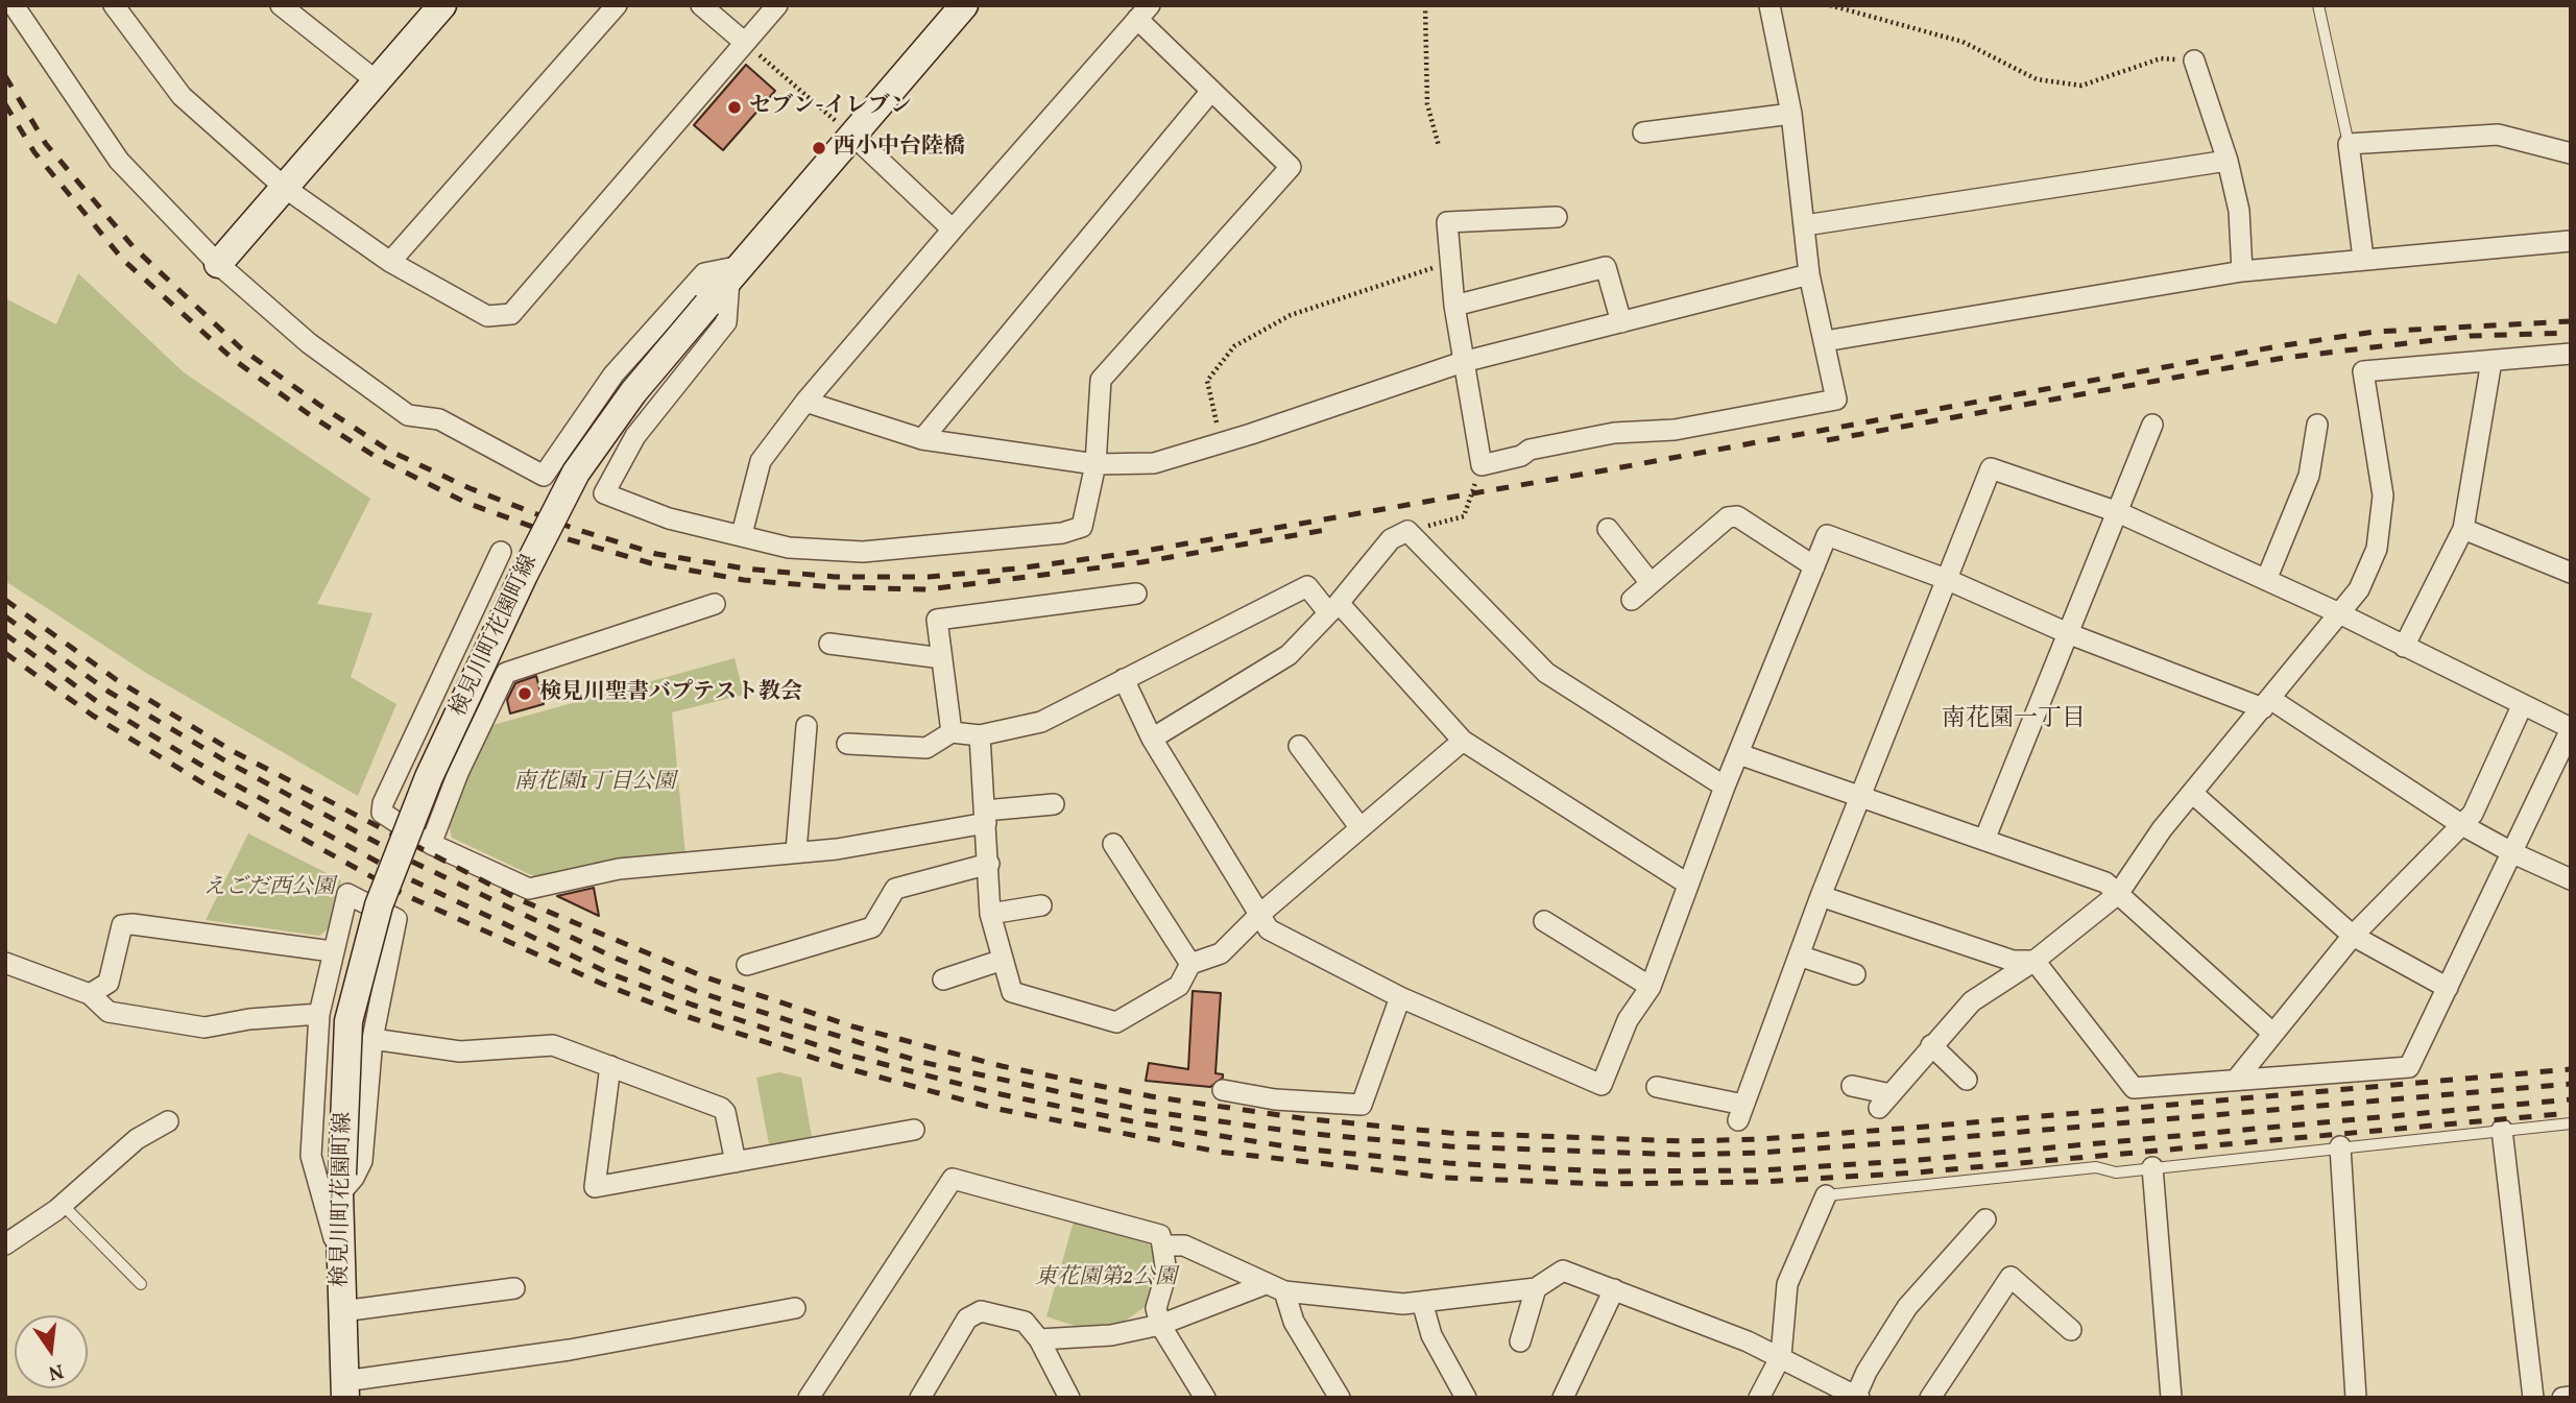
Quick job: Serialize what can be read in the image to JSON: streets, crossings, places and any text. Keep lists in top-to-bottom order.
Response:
{
  "streets": {
    "street": ["検見川町花園町線"]
  },
  "districts": ["南花園一丁目"],
  "parks": ["南花園1丁目公園", "えごだ西公園", "東花園第2公園"],
  "places": ["セブン-イレブン", "西小中台陸橋", "検見川聖書バプテスト教会"],
  "north": "bottom"
}
